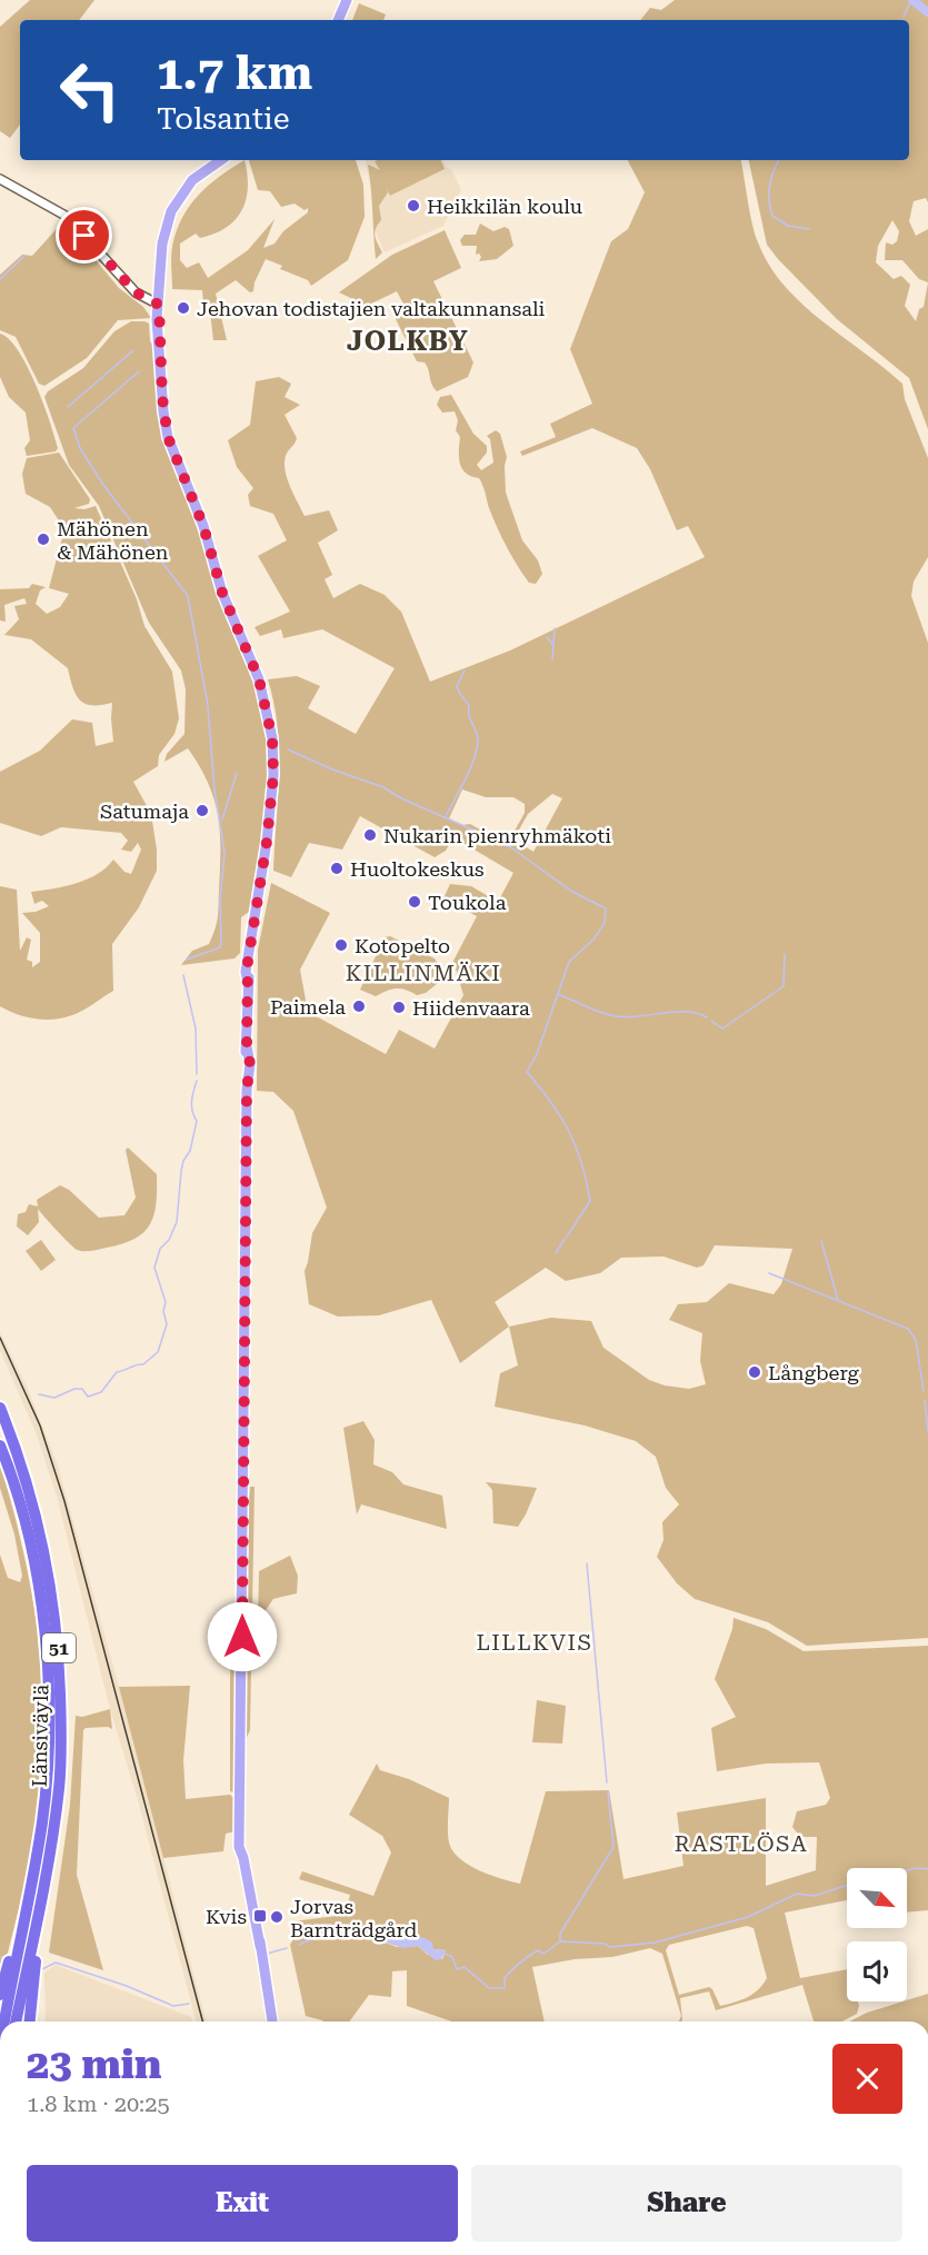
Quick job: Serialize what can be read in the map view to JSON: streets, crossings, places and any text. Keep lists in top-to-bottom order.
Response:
{
  "streets": {
    "highway": ["51", "Länsiväylä"]
  },
  "districts": [
    "JOLKBY",
    "KILLINMÄKI",
    "LILLKVIS",
    "RASTLÖSA"
  ],
  "places": {
    "other": [
      "Heikkilän koulu",
      "Jehovan todistajien valtakunnansali",
      "Mähönen & Mähönen",
      "Satumaja",
      "Nukarin pienryhmäkoti",
      "Huoltokeskus",
      "Toukola",
      "Kotopelto",
      "Paimela",
      "Hiidenvaara",
      "Långberg",
      "Jorvas Barnträdgård"
    ],
    "transit": ["Kvis"]
  },
  "north": "bottom right",
  "page": {
    "turn": ["1.7 km", "Tolsantie"],
    "heading": ["23 min", "1.8 km · 20:25"],
    "buttons": ["Exit", "Share"]
  }
}
